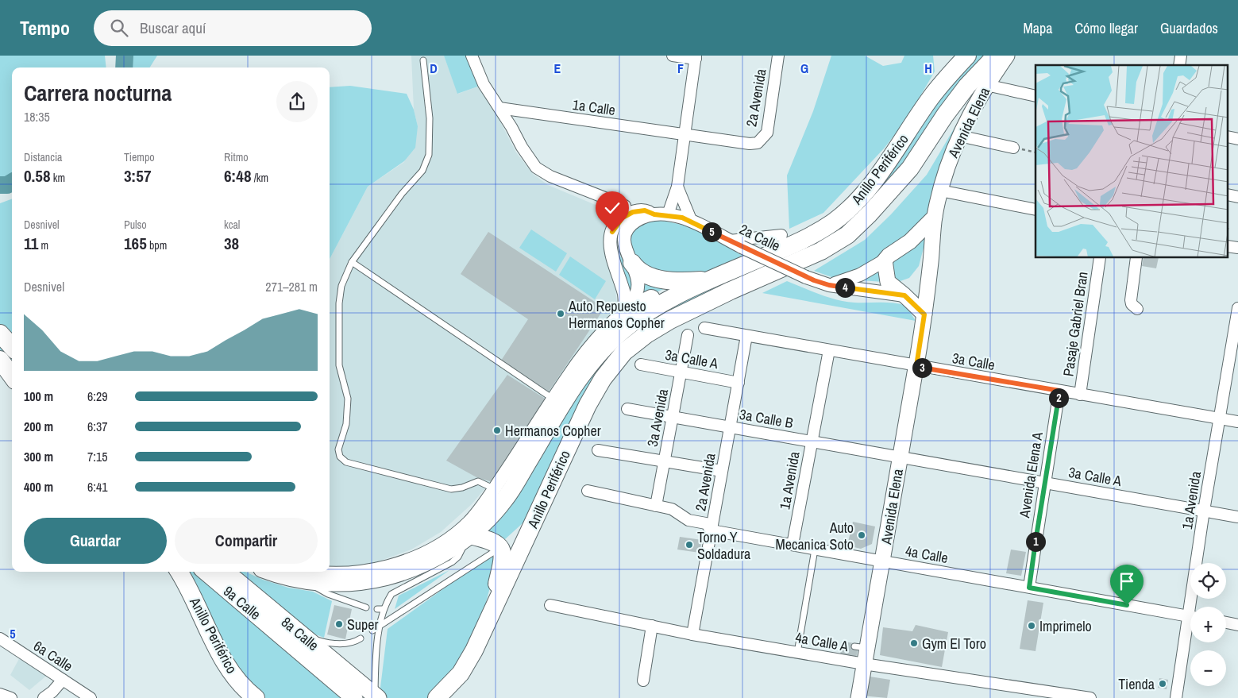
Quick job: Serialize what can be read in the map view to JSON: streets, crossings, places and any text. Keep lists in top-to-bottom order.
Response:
{
  "streets": {
    "highway": ["Anillo Periférico"],
    "main road": ["Avenida Elena", "9a Calle", "8a Calle"],
    "street": [
      "2a Avenida",
      "1a Calle",
      "2a Calle",
      "Pasaje Gabriel Bran",
      "3a Calle A",
      "3a Calle",
      "3a Avenida",
      "3a Calle B",
      "Avenida Elena A",
      "1a Avenida",
      "4a Calle",
      "4a Calle A",
      "6a Calle"
    ]
  },
  "crossings": [
    ["2a Avenida", "1a Calle"],
    ["2a Avenida", "3a Calle A"],
    ["2a Avenida", "3a Calle"],
    ["2a Avenida", "3a Calle B"],
    ["2a Avenida", "4a Calle"],
    ["2a Avenida", "4a Calle A"],
    ["Avenida Elena", "2a Calle"],
    ["Avenida Elena", "3a Calle A"],
    ["Avenida Elena", "3a Calle"],
    ["Avenida Elena", "3a Calle B"],
    ["Avenida Elena", "4a Calle"],
    ["Avenida Elena", "4a Calle A"],
    ["Anillo Periférico", "2a Calle"],
    ["Pasaje Gabriel Bran", "3a Calle"],
    ["3a Calle A", "3a Avenida"],
    ["3a Calle A", "3a Calle B"],
    ["3a Calle A", "Avenida Elena A"],
    ["3a Calle A", "1a Avenida"],
    ["3a Calle", "Avenida Elena A"],
    ["3a Calle", "1a Avenida"],
    ["3a Avenida", "3a Calle B"],
    ["3a Avenida", "4a Calle"],
    ["3a Calle B", "1a Avenida"],
    ["Avenida Elena A", "4a Calle"],
    ["1a Avenida", "4a Calle"]
  ],
  "places": [
    "Auto Repuesto Hermanos Copher",
    "Hermanos Copher",
    "Auto Mecanica Soto",
    "Torno Y Soldadura",
    "Super",
    "Imprimelo",
    "Gym El Toro",
    "Tienda"
  ],
  "page": {
    "header": "Tempo",
    "search": "Buscar aquí",
    "nav": ["Mapa", "Cómo llegar", "Guardados"],
    "heading": ["Carrera nocturna", "18:35"],
    "stats": [
      ["Distancia", "0.58 km"],
      ["Tiempo", "3:57"],
      ["Ritmo", "6:48 /km"],
      ["Desnivel", "11 m"],
      ["Pulso", "165 bpm"],
      ["kcal", "38"]
    ],
    "pins": [
      "5",
      "4",
      "3",
      "2",
      "1"
    ],
    "chart": ["Desnivel", "271–281 m"],
    "list": [
      {
        "name": "100 m",
        "note": "6:29"
      },
      {
        "name": "200 m",
        "note": "6:37"
      },
      {
        "name": "300 m",
        "note": "7:15"
      },
      {
        "name": "400 m",
        "note": "6:41"
      }
    ],
    "buttons": ["Guardar", "Compartir"],
    "map_buttons": ["+", "−"]
  },
  "grid": {
    "columns": [
      "D",
      "E",
      "F",
      "G",
      "H"
    ],
    "rows": ["5"]
  }
}
